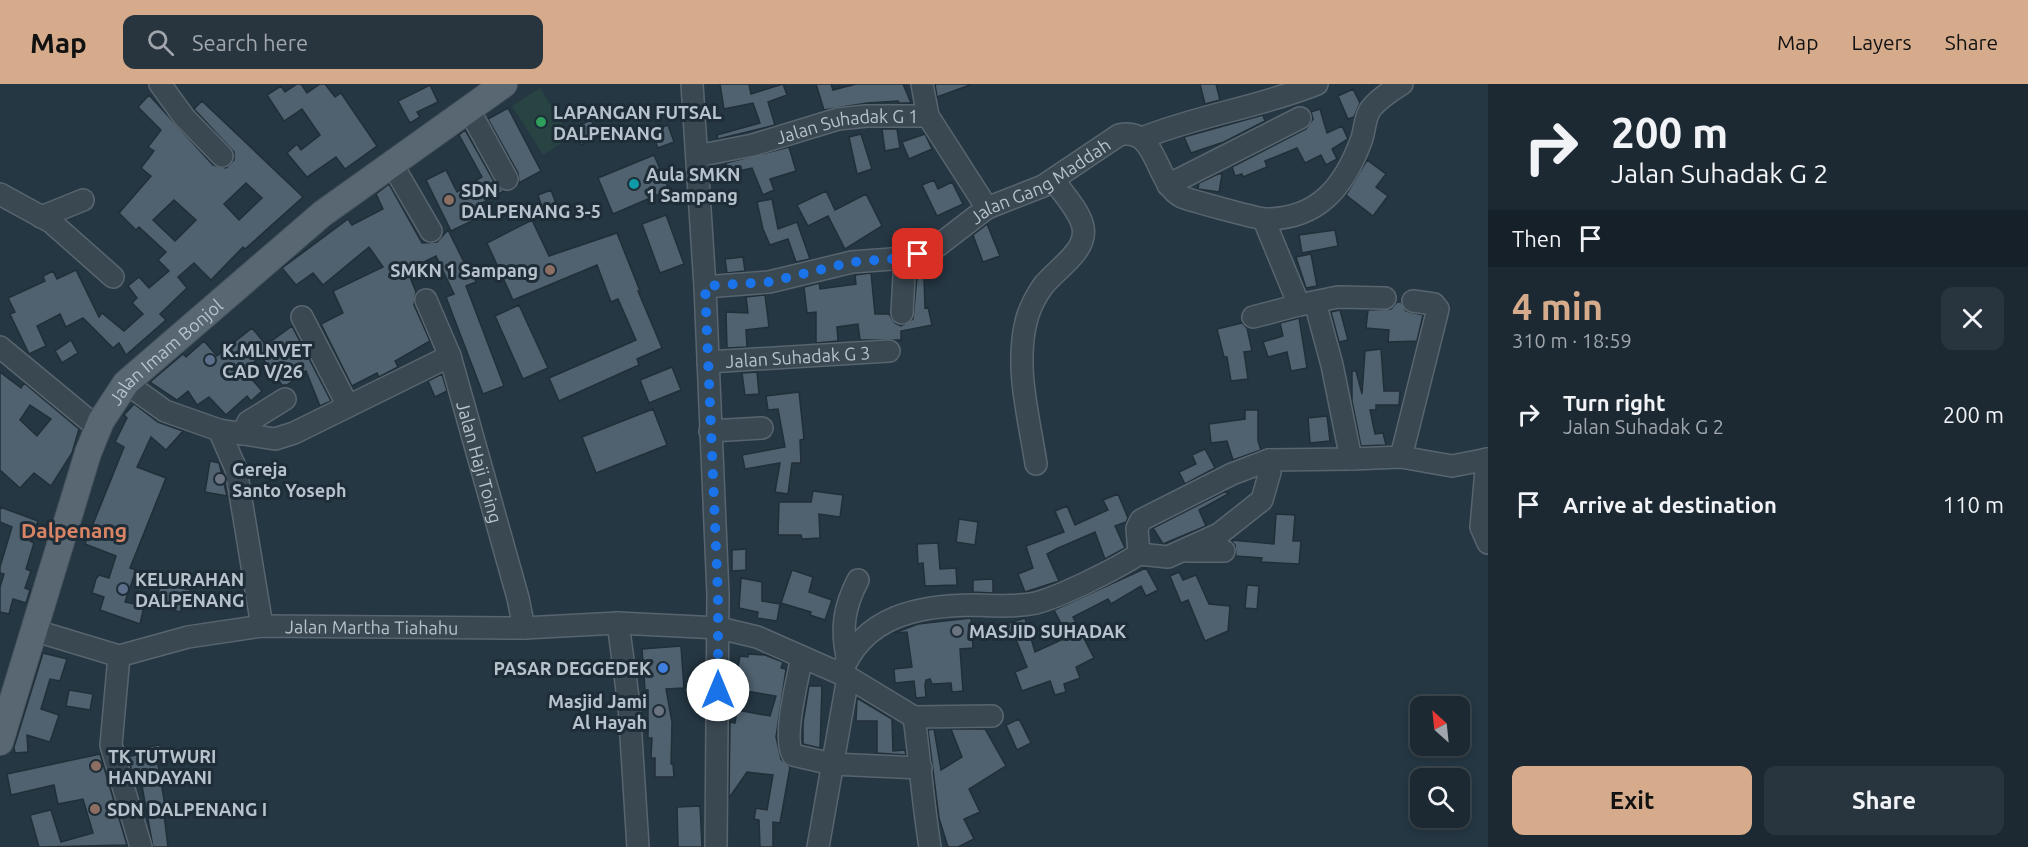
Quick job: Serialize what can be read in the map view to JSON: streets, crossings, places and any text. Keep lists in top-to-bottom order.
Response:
{
  "streets": {
    "main road": ["Jalan Imam Bonjol"],
    "street": [
      "Jalan Suhadak G 1",
      "Jalan Gang Maddah",
      "Jalan Suhadak G 3",
      "Jalan Haji Toing",
      "Jalan Martha Tiahahu"
    ]
  },
  "crossings": [
    ["Jalan Suhadak G 1", "Jalan Gang Maddah"],
    ["Jalan Haji Toing", "Jalan Martha Tiahahu"]
  ],
  "districts": ["Dalpenang"],
  "places": [
    "LAPANGAN FUTSAL DALPENANG",
    "Aula SMKN 1 Sampang",
    "SDN DALPENANG 3-5",
    "SMKN 1 Sampang",
    "K.MLNVET CAD V/26",
    "Gereja Santo Yoseph",
    "KELURAHAN DALPENANG",
    "MASJID SUHADAK",
    "PASAR DEGGEDEK",
    "Masjid Jami Al Hayah",
    "TK TUTWURI HANDAYANI",
    "SDN DALPENANG I"
  ],
  "north": "top left",
  "page": {
    "header": "Map",
    "search": "Search here",
    "nav": ["Map", "Layers", "Share"],
    "turn": ["200 m", "Jalan Suhadak G 2"],
    "then": "Then",
    "heading": ["4 min", "310 m · 18:59"],
    "list": [
      {
        "name": "Turn right",
        "note": "Jalan Suhadak G 2",
        "value": "200 m"
      },
      {
        "name": "Arrive at destination",
        "value": "110 m"
      }
    ],
    "buttons": ["Exit", "Share"]
  }
}
